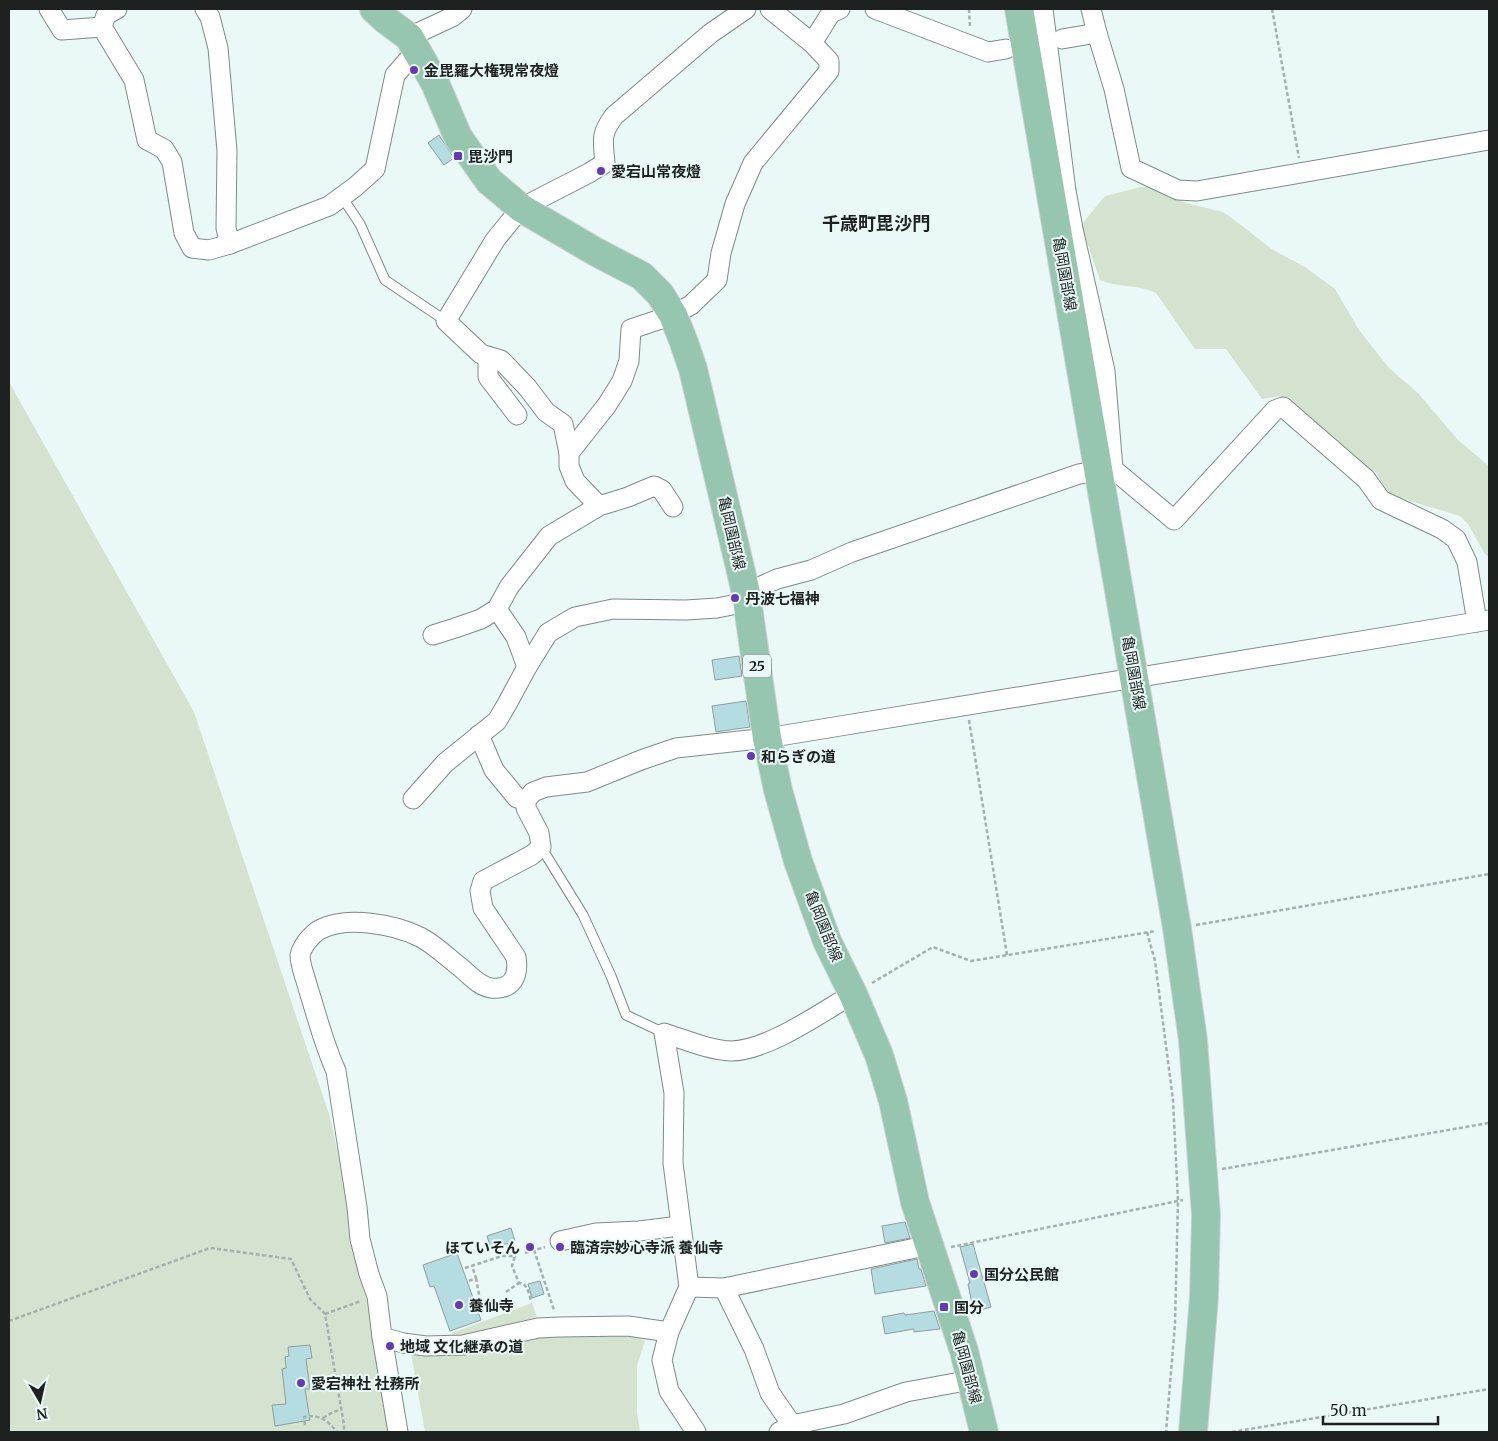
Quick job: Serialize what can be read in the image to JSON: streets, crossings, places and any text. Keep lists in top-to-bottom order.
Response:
{
  "streets": {
    "main road": ["亀岡園部線", "25"]
  },
  "districts": ["千歳町毘沙門"],
  "places": {
    "other": [
      "金毘羅大権現常夜燈",
      "愛宕山常夜燈",
      "丹波七福神",
      "和らぎの道",
      "ほていそん",
      "臨済宗妙心寺派 養仙寺",
      "国分公民館",
      "養仙寺",
      "地域 文化継承の道",
      "愛宕神社 社務所"
    ],
    "transit": ["毘沙門", "国分"]
  },
  "scale_bar": "50 m",
  "north": "bottom"
}
